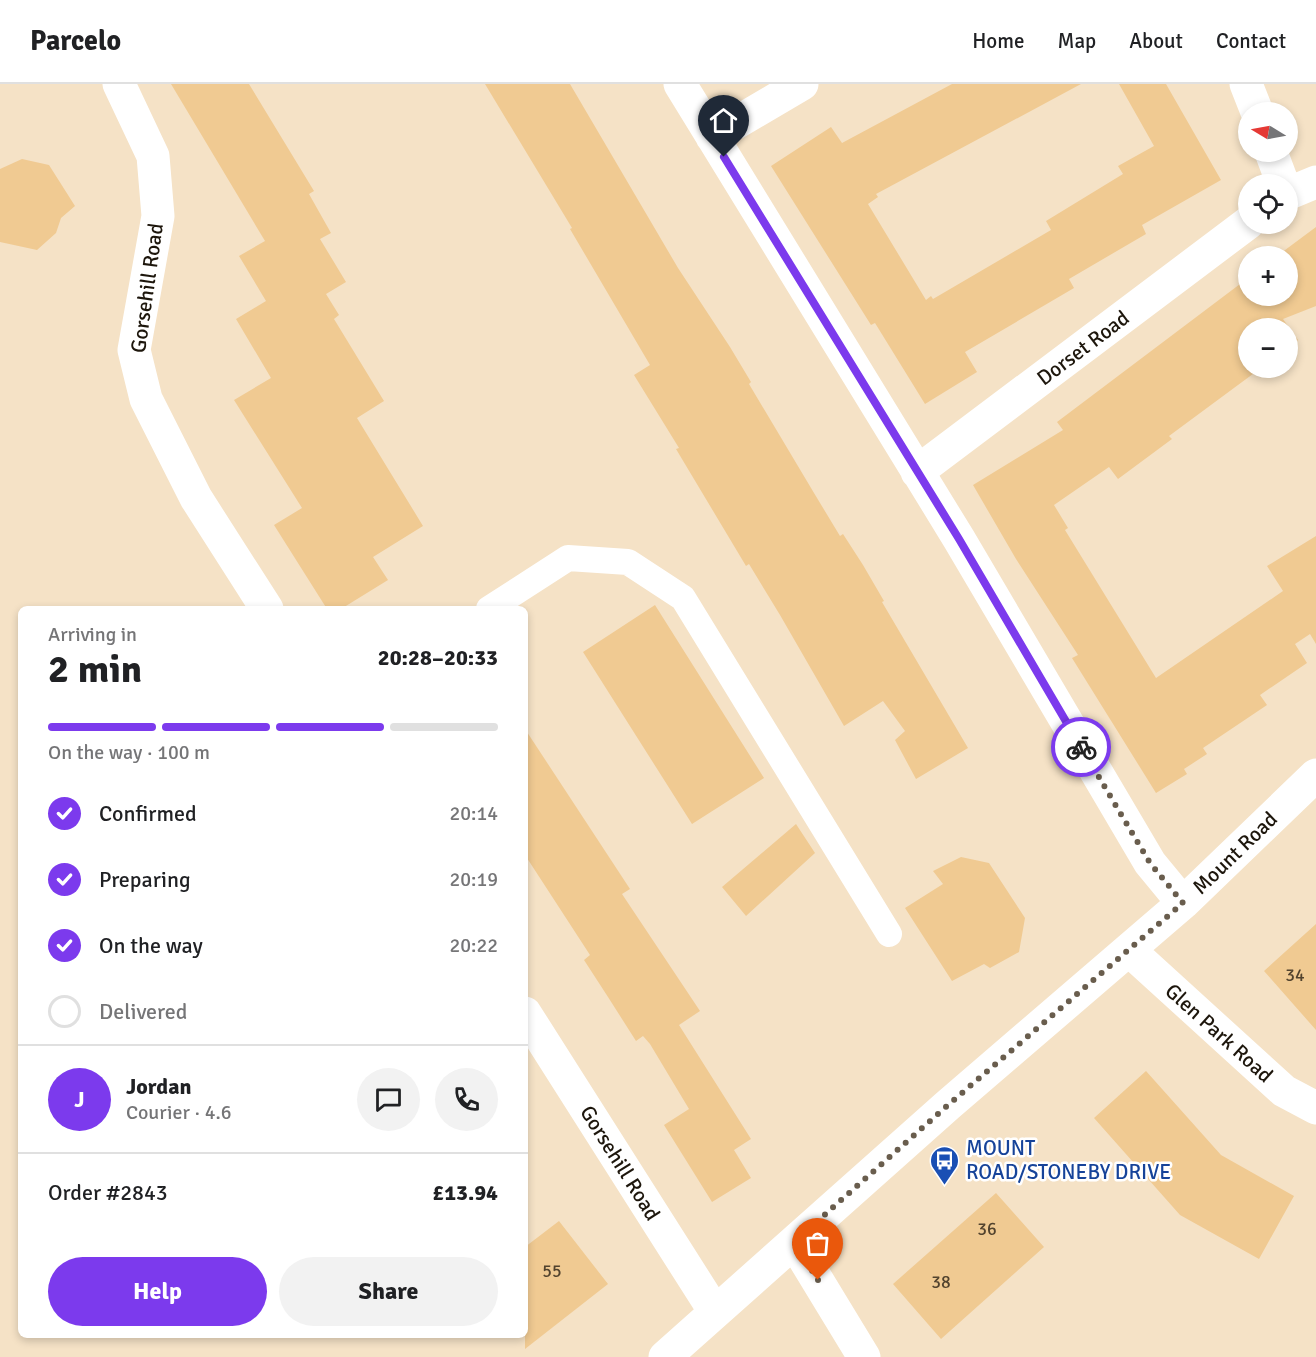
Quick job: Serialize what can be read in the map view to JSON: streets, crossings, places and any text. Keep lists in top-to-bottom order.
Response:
{
  "streets": {
    "street": [
      "Gorsehill Road",
      "Dorset Road",
      "Mount Road",
      "Glen Park Road"
    ]
  },
  "crossings": [
    ["Gorsehill Road", "Mount Road"],
    ["Mount Road", "Glen Park Road"]
  ],
  "places": {
    "bus stop": ["MOUNT ROAD/STONEBY DRIVE"]
  },
  "house_numbers": [
    "34",
    "36",
    "55",
    "38"
  ],
  "north": "left",
  "page": {
    "header": "Parcelo",
    "nav": [
      "Home",
      "Map",
      "About",
      "Contact"
    ],
    "map_buttons": ["+", "−"],
    "heading": ["2 min", "Arriving in", "20:28–20:33"],
    "panel": [
      "Jordan",
      "Courier · 4.6",
      "Order #2843",
      "£13.94"
    ],
    "bar": "On the way · 100 m",
    "list": [
      ["Confirmed", "20:14"],
      ["Preparing", "20:19"],
      ["On the way", "20:22"],
      "Delivered"
    ],
    "round": "J",
    "buttons": ["Help", "Share"]
  }
}
